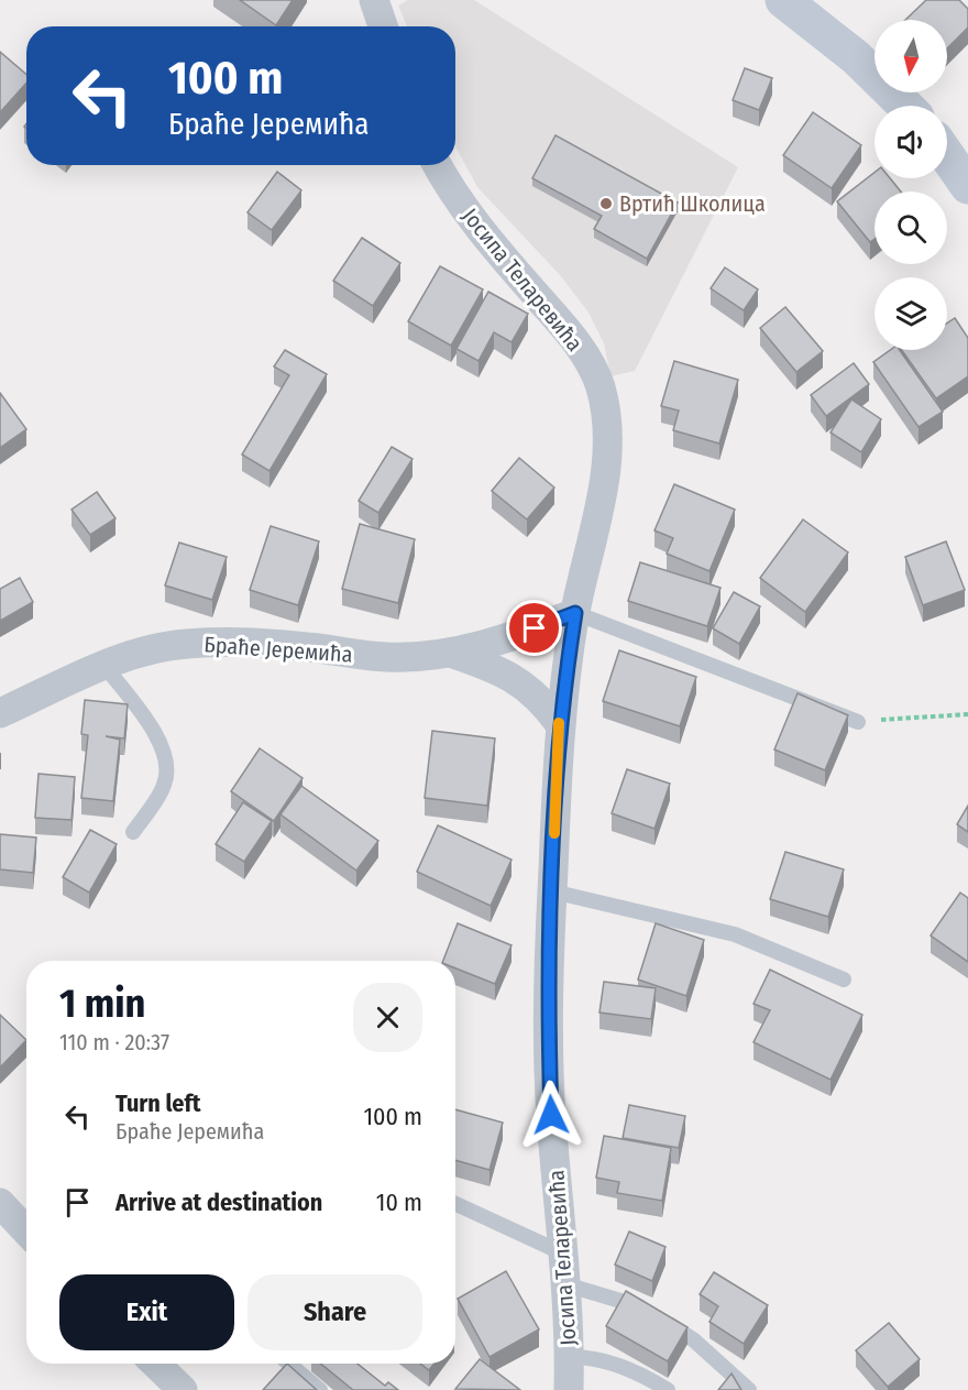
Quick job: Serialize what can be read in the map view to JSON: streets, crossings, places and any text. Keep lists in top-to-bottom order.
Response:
{
  "streets": {
    "street": ["Јосипа Теларевића", "Браће Јеремића"]
  },
  "crossings": [
    ["Јосипа Теларевића", "Браће Јеремића"]
  ],
  "places": ["Вртић Школица"],
  "north": "bottom",
  "page": {
    "turn": ["100 m", "Браће Јеремића"],
    "heading": ["1 min", "110 m · 20:37"],
    "list": [
      {
        "name": "Turn left",
        "note": "Браће Јеремића",
        "value": "100 m"
      },
      {
        "name": "Arrive at destination",
        "value": "10 m"
      }
    ],
    "buttons": ["Exit", "Share"]
  }
}
